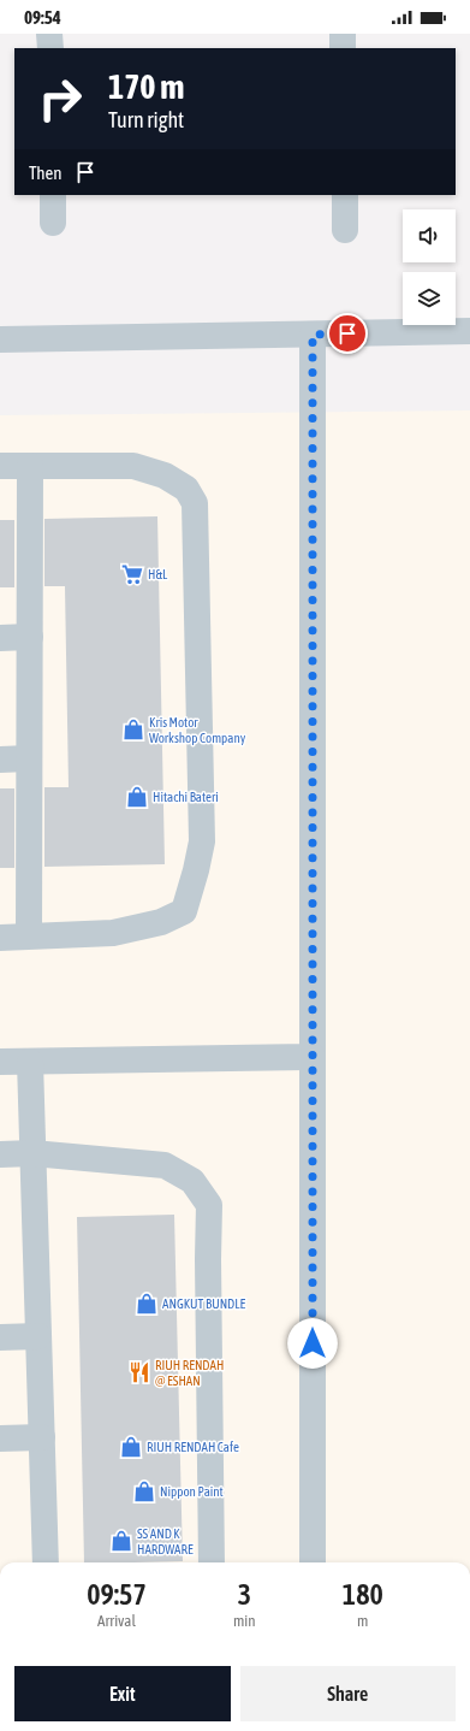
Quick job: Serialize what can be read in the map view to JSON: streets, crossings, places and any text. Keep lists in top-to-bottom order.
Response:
{
  "places": {
    "supermarket": ["H&L"],
    "shop": [
      "Kris Motor Workshop Company",
      "Hitachi Bateri",
      "ANGKUT BUNDLE",
      "RIUH RENDAH Cafe",
      "Nippon Paint",
      "SS AND K HARDWARE"
    ],
    "restaurant": ["RIUH RENDAH @ ESHAN"]
  },
  "page": {
    "status": "09:54",
    "turn": ["170 m", "Turn right"],
    "then": "Then",
    "eta": [
      "09:57",
      "Arrival",
      "3",
      "min",
      "180",
      "m"
    ],
    "buttons": ["Exit", "Share"]
  }
}
